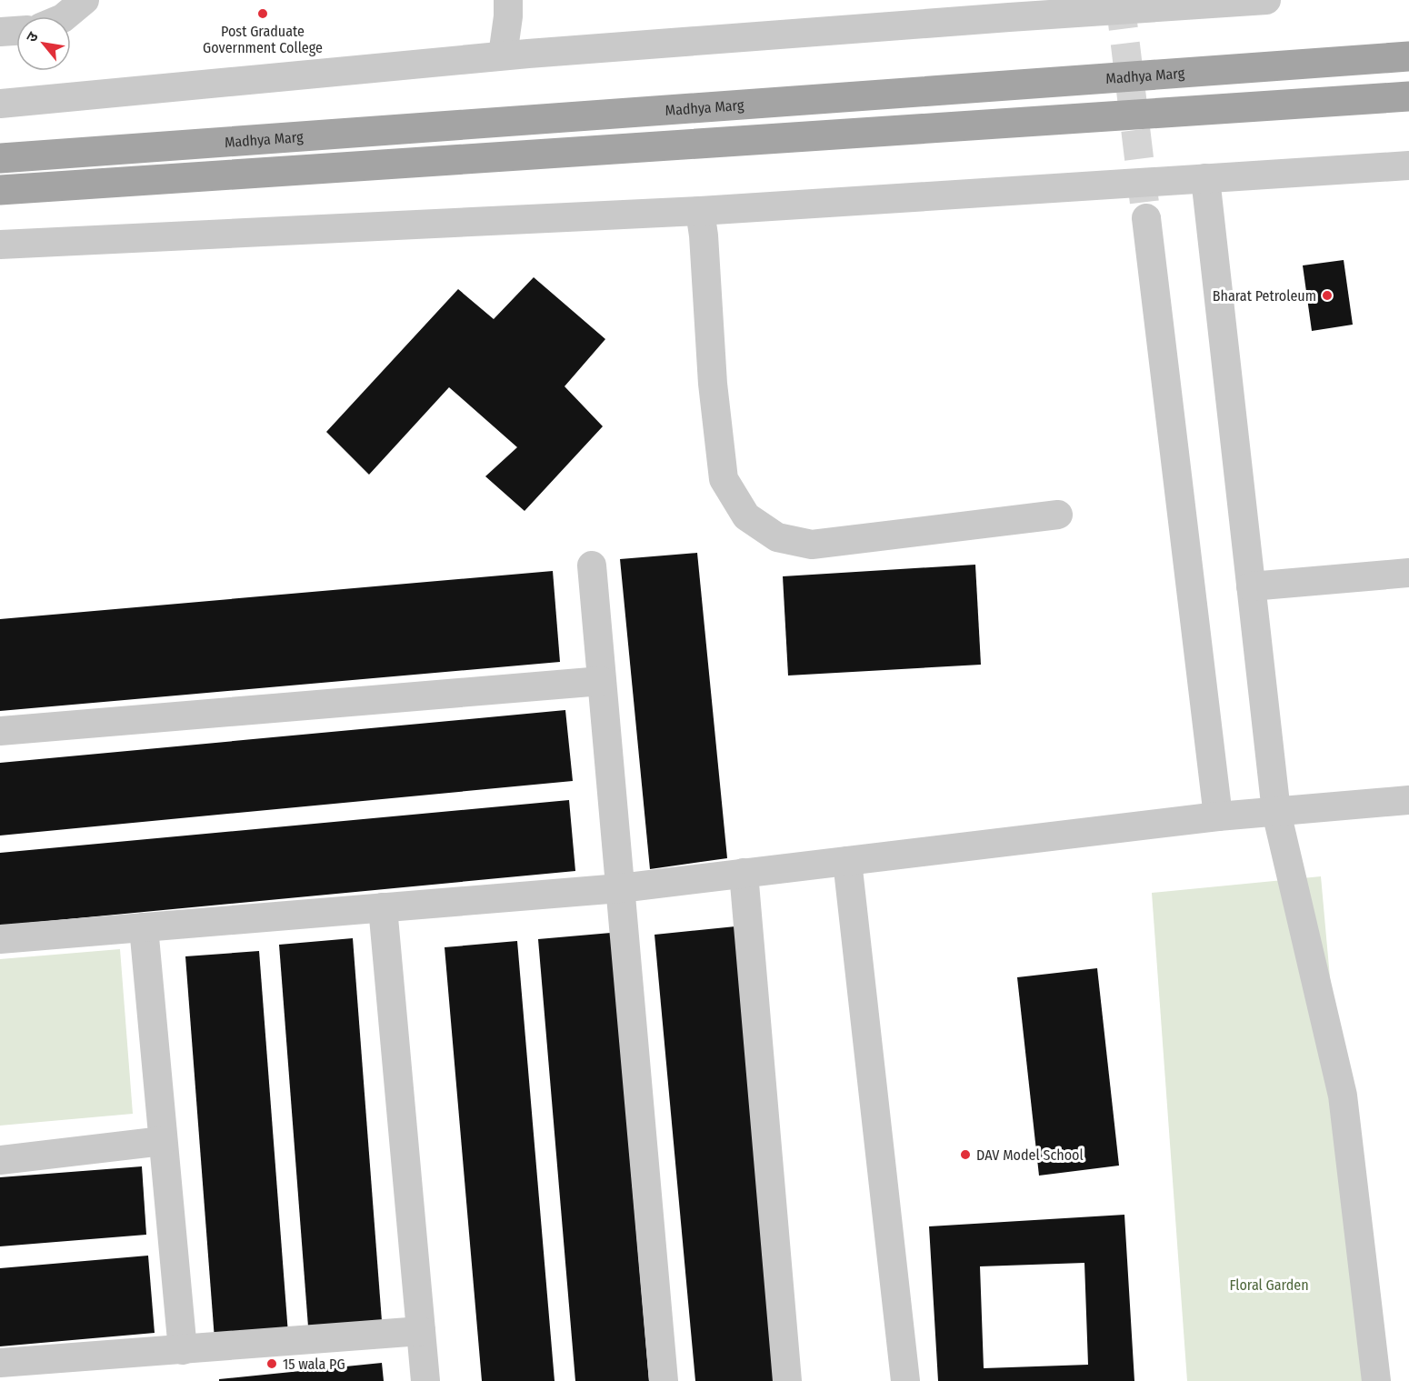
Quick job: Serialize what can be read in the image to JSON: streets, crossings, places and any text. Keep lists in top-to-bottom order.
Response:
{
  "streets": {
    "main road": ["Madhya Marg"]
  },
  "parks": ["Floral Garden"],
  "places": [
    "Post Graduate Government College",
    "Bharat Petroleum",
    "DAV Model School",
    "15 wala PG"
  ],
  "north": "top left"
}
